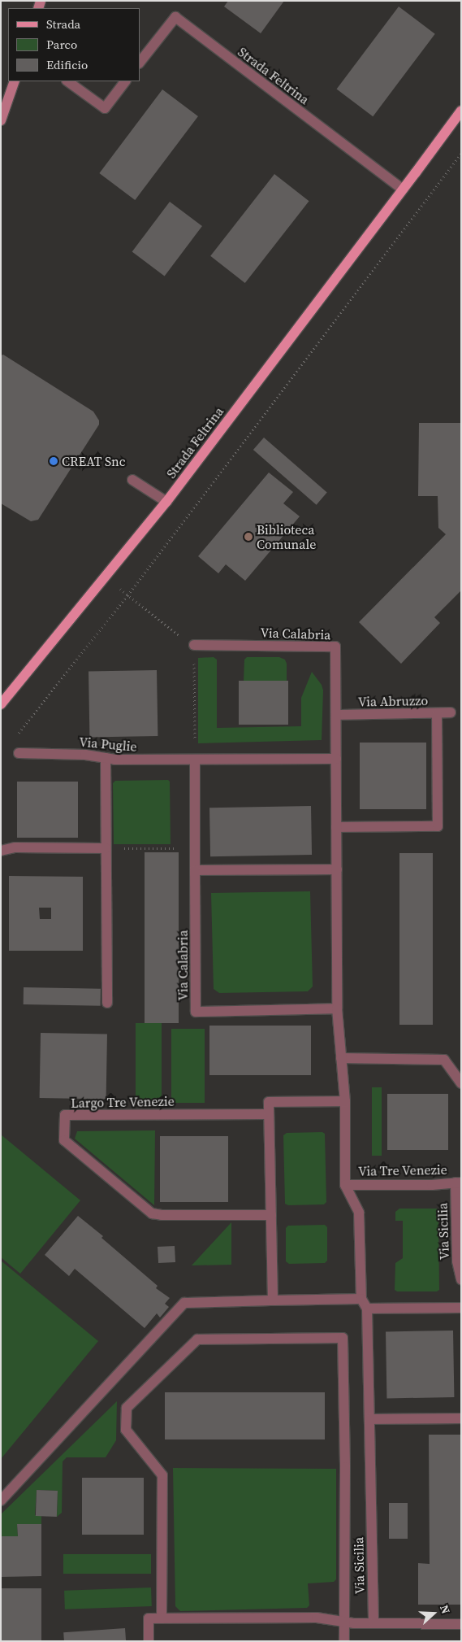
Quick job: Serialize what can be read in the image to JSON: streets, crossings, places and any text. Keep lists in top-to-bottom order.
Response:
{
  "streets": {
    "main road": ["Strada Feltrina"],
    "street": [
      "Via Calabria",
      "Via Abruzzo",
      "Via Puglie",
      "Largo Tre Venezie",
      "Via Tre Venezie",
      "Via Sicilia"
    ]
  },
  "crossings": [
    ["Via Calabria", "Via Abruzzo"],
    ["Via Calabria", "Via Puglie"],
    ["Via Tre Venezie", "Via Sicilia"]
  ],
  "places": ["CREAT Snc", "Biblioteca Comunale"],
  "legend": ["Strada", "Parco", "Edificio"],
  "north": "right"
}
